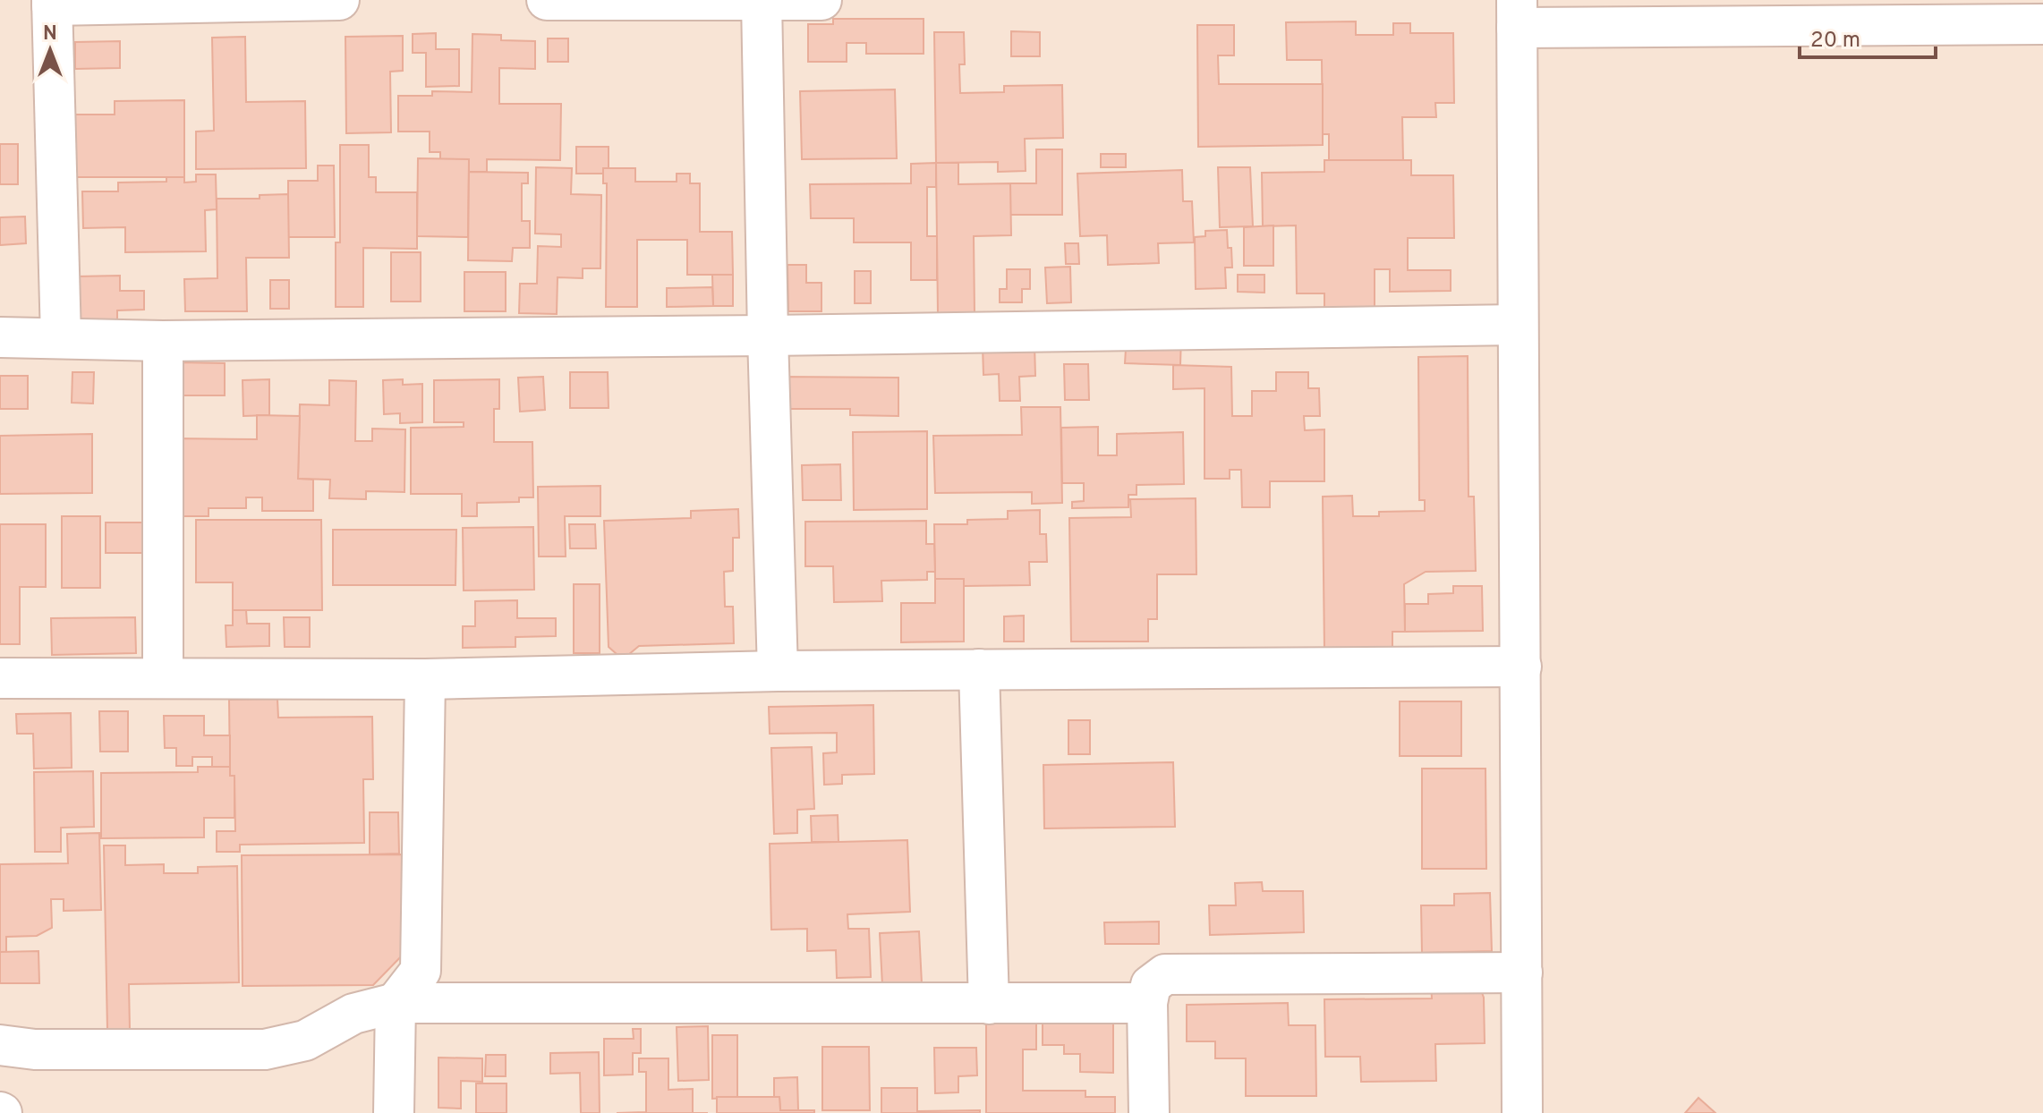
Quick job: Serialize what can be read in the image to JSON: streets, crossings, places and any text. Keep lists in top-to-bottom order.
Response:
{
  "scale_bar": "20 m",
  "north": "top"
}
